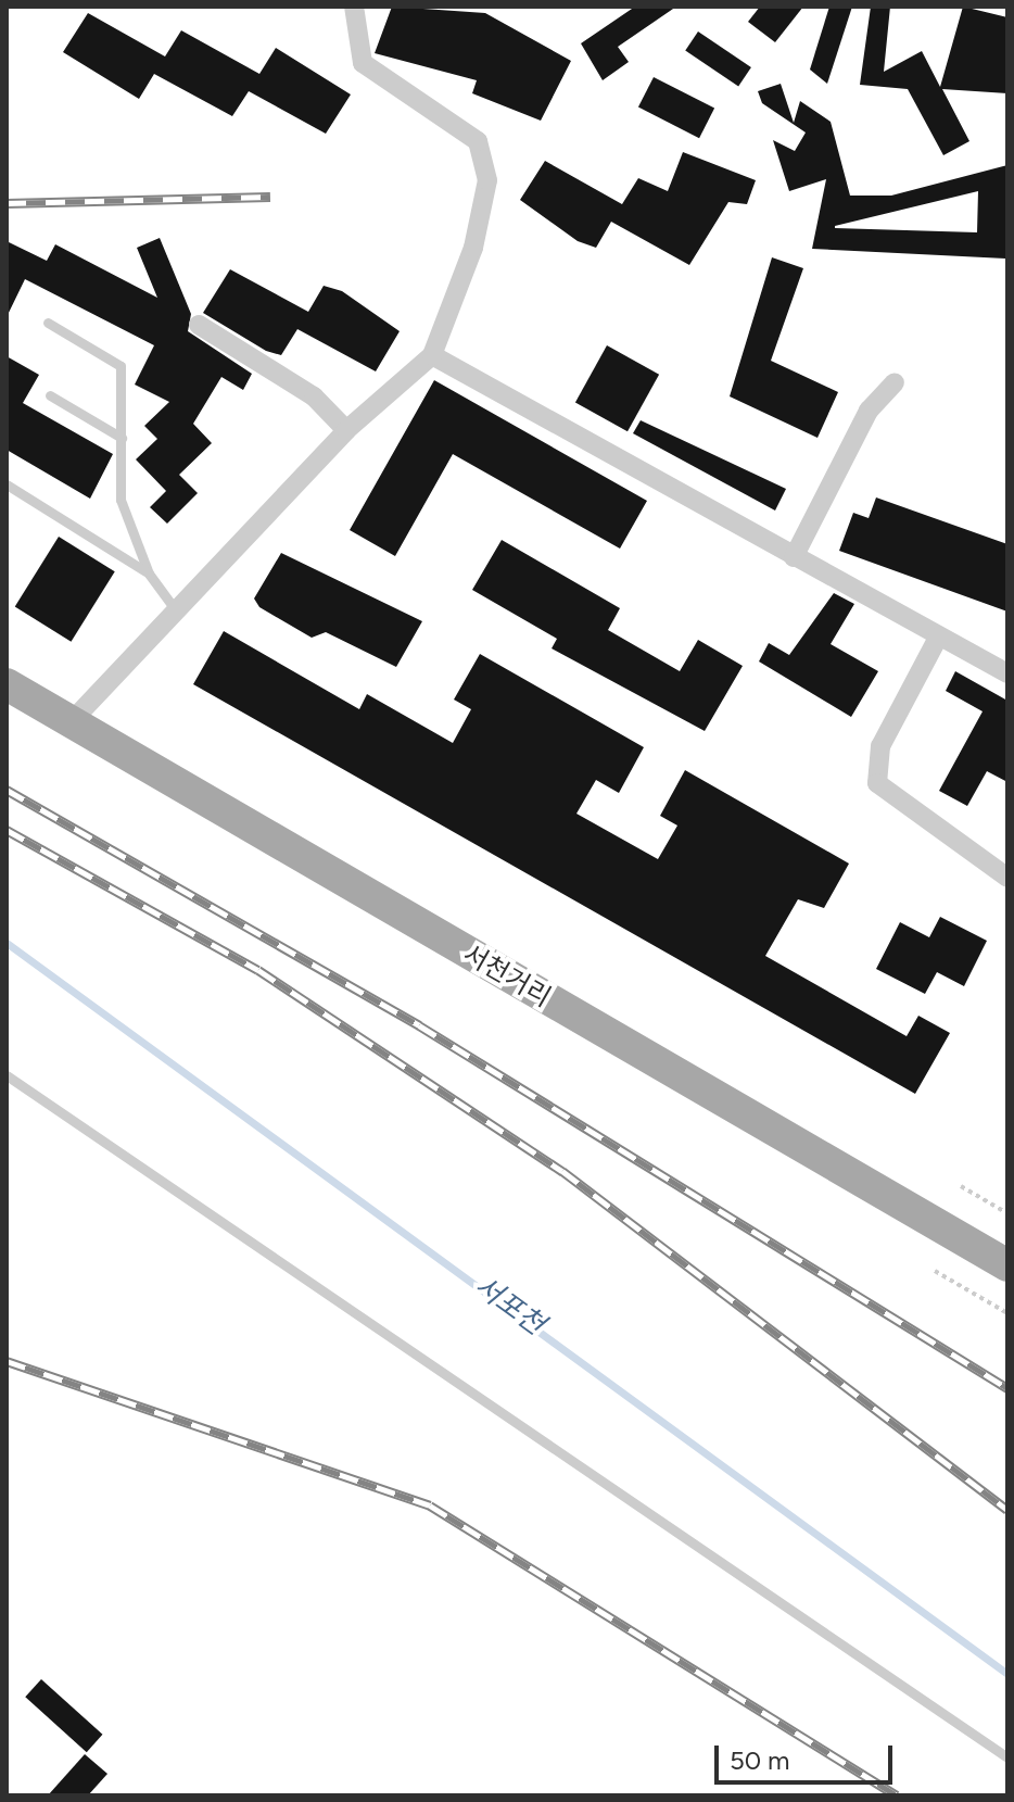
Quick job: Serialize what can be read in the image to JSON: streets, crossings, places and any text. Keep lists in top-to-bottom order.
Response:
{
  "streets": {
    "main road": ["서천거리"]
  },
  "water": ["서포천"],
  "scale_bar": "50 m"
}
